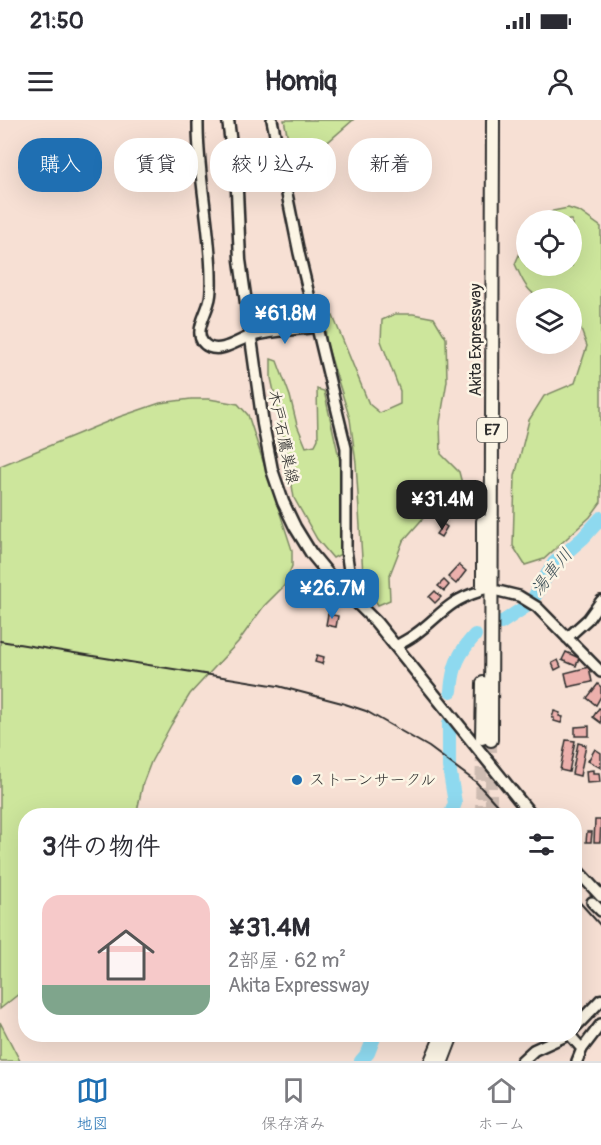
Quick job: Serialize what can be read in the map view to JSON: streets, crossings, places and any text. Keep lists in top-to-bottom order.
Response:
{
  "streets": {
    "highway": ["Akita Expressway", "E7"],
    "main road": ["木戸石鷹巣線"]
  },
  "water": ["湯車川"],
  "places": ["ストーンサークル"],
  "page": {
    "status": "21:50",
    "header": "Homiq",
    "chip": [
      "購入",
      "賃貸",
      "絞り込み",
      "新着"
    ],
    "price": ["¥61.8M", "¥31.4M", "¥26.7M"],
    "heading": "3件の物件",
    "list": [
      {
        "name": "¥31.4M",
        "note": "2部屋 · 62 m² · Akita Expressway"
      }
    ],
    "tabs": ["地図", "保存済み", "ホーム"]
  }
}
